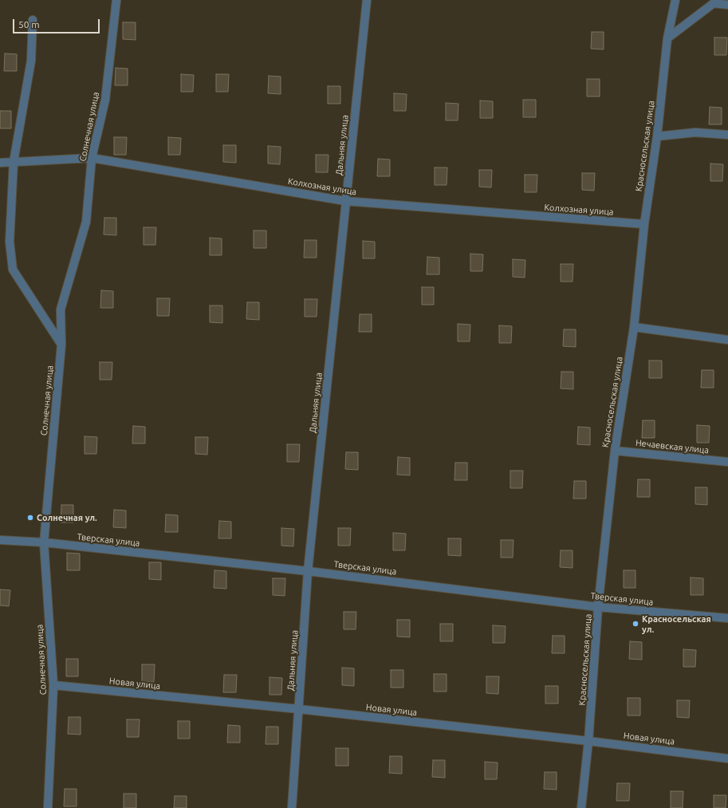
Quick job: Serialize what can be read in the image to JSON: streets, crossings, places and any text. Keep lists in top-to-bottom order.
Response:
{
  "streets": {
    "street": [
      "Солнечная улица",
      "Дальняя улица",
      "Красносельская улица",
      "Колхозная улица",
      "Нечаевская улица",
      "Тверская улица",
      "Новая улица"
    ]
  },
  "crossings": [
    ["Солнечная улица", "Колхозная улица"],
    ["Солнечная улица", "Тверская улица"],
    ["Солнечная улица", "Новая улица"],
    ["Дальняя улица", "Колхозная улица"],
    ["Дальняя улица", "Тверская улица"],
    ["Дальняя улица", "Новая улица"],
    ["Красносельская улица", "Колхозная улица"],
    ["Красносельская улица", "Нечаевская улица"],
    ["Красносельская улица", "Тверская улица"],
    ["Красносельская улица", "Новая улица"]
  ],
  "places": ["Солнечная ул.", "Красносельская ул."],
  "scale_bar": "50 m"
}
